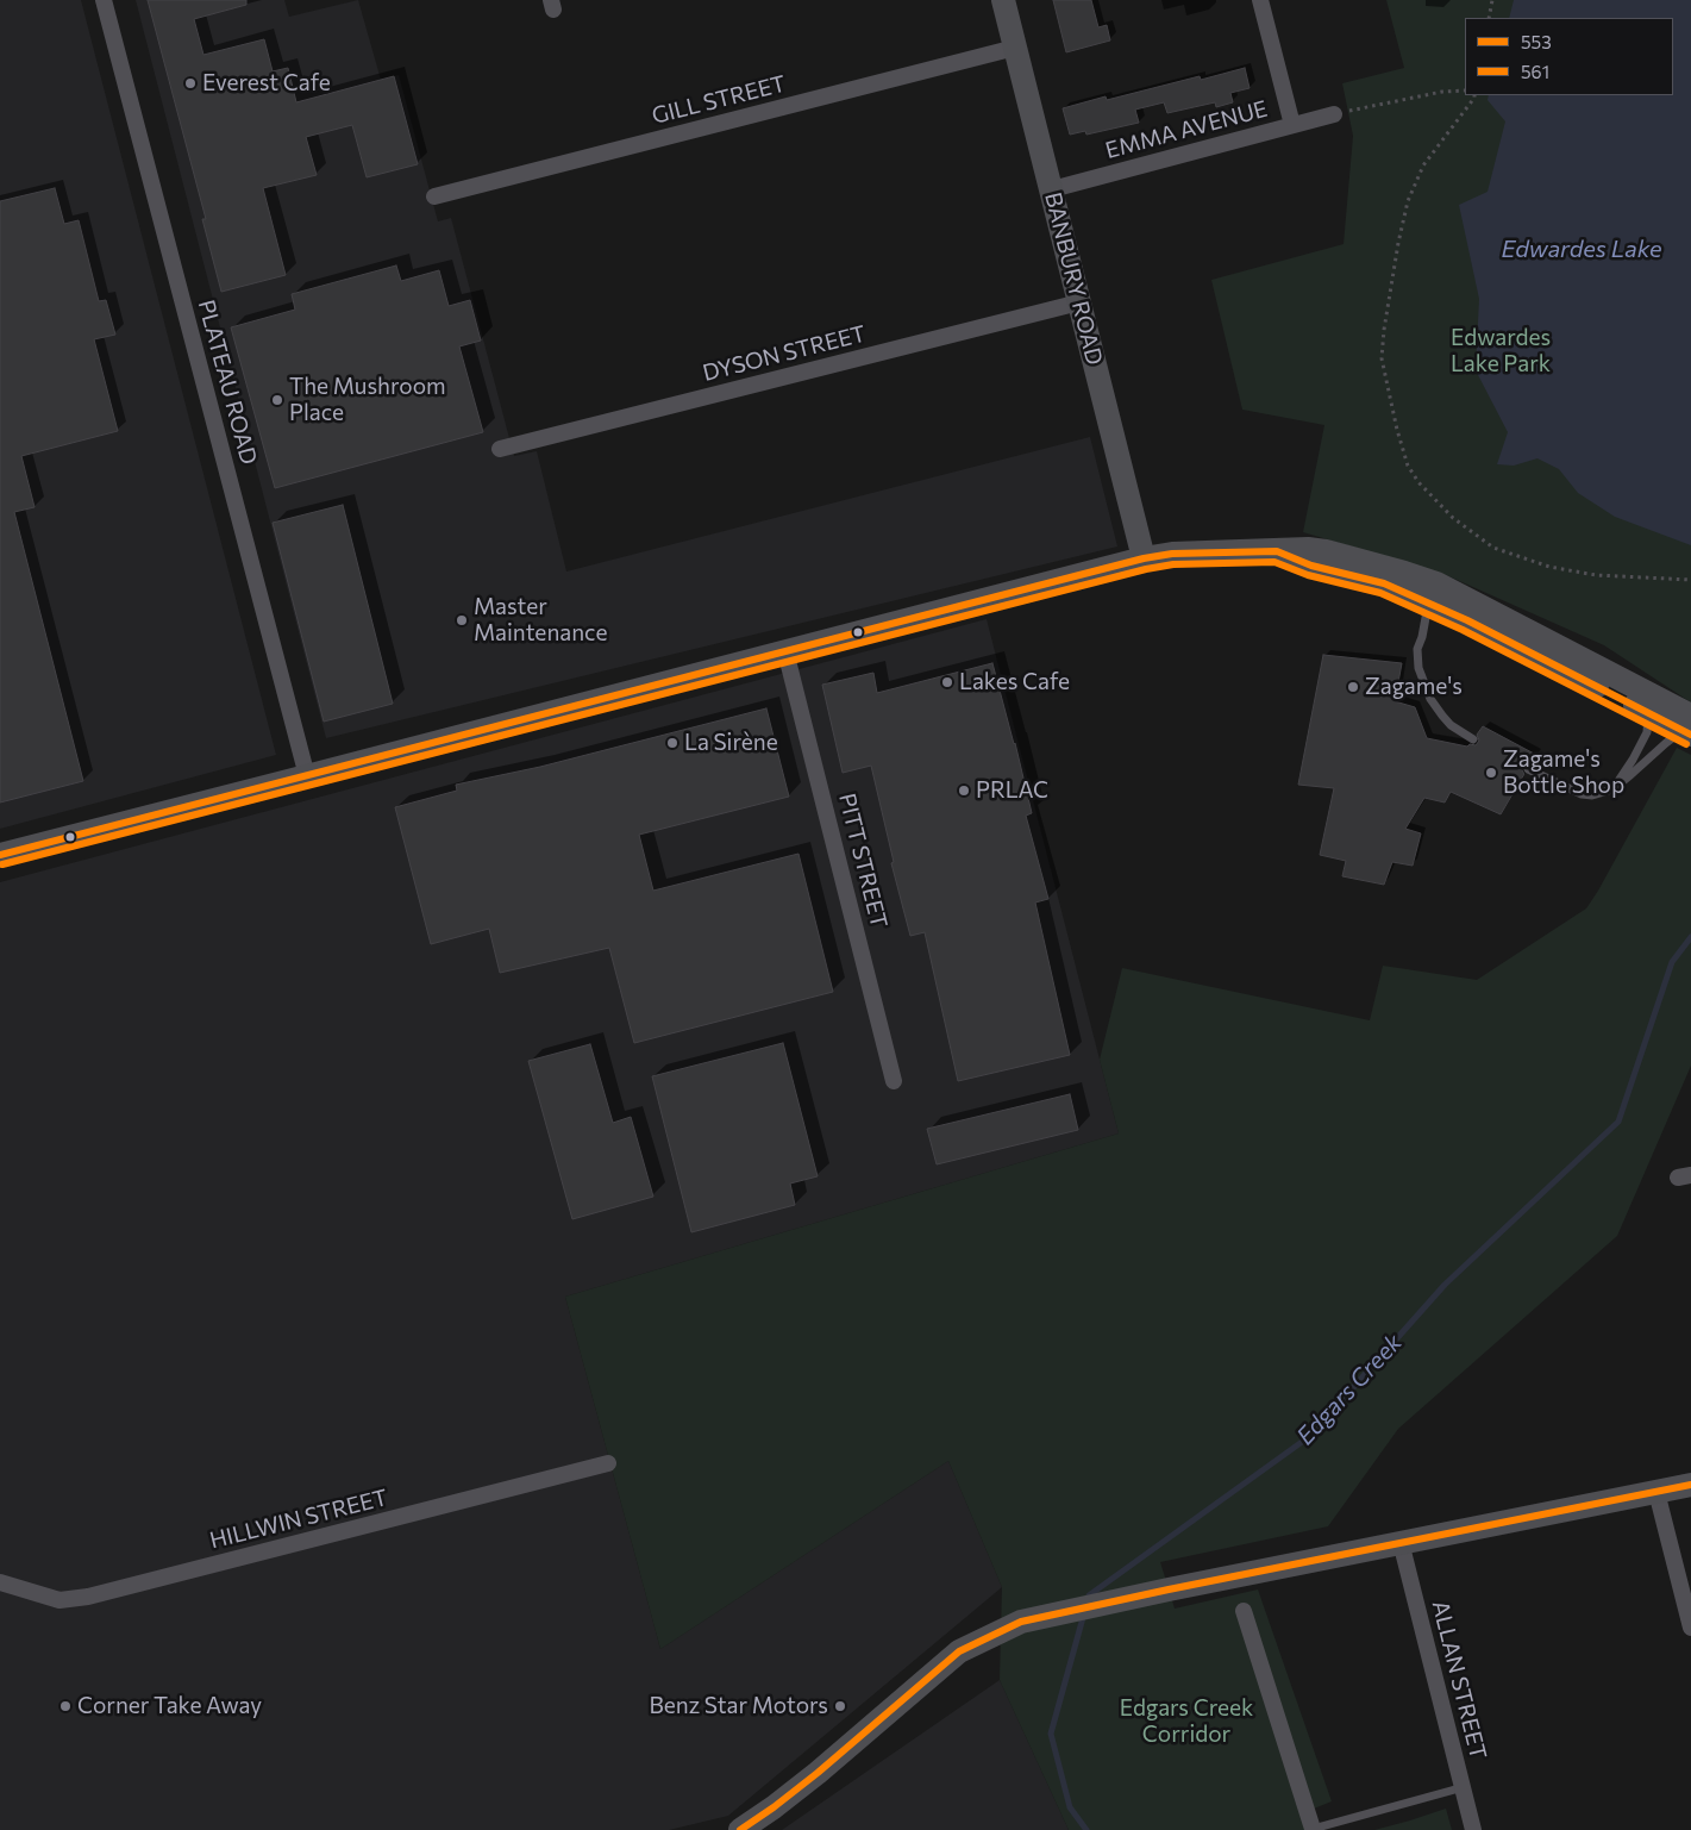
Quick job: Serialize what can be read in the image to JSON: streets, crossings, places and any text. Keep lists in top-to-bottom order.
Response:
{
  "streets": {
    "street": [
      "GILL STREET",
      "EMMA AVENUE",
      "BANBURY ROAD",
      "DYSON STREET",
      "PLATEAU ROAD",
      "PITT STREET",
      "HILLWIN STREET",
      "ALLAN STREET"
    ]
  },
  "crossings": [
    ["GILL STREET", "BANBURY ROAD"],
    ["EMMA AVENUE", "BANBURY ROAD"],
    ["BANBURY ROAD", "DYSON STREET"]
  ],
  "water": ["Edwardes Lake", "Edgars Creek"],
  "parks": ["Edwardes Lake Park", "Edgars Creek Corridor"],
  "places": [
    "Everest Cafe",
    "The Mushroom Place",
    "Master Maintenance",
    "Lakes Cafe",
    "Zagame's",
    "La Sirène",
    "Zagame's Bottle Shop",
    "PRLAC",
    "Corner Take Away",
    "Benz Star Motors"
  ],
  "lines": ["transit line 553", "transit line 561"],
  "legend": ["553", "561"]
}
